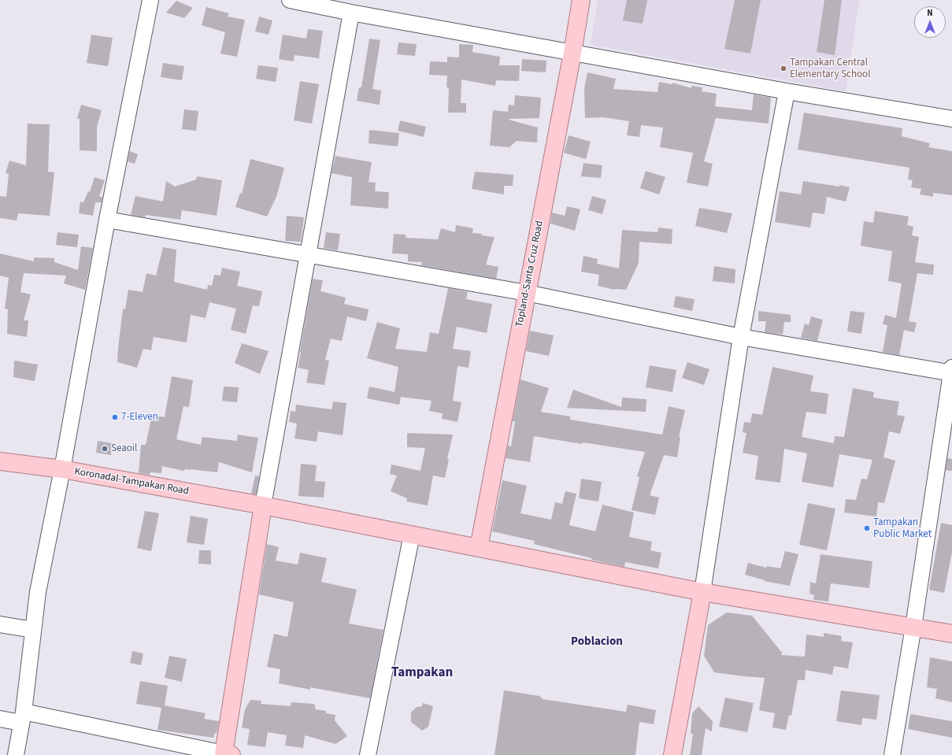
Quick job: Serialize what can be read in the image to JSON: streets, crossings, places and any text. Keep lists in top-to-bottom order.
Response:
{
  "streets": {
    "main road": ["Topland-Santa Cruz Road", "Koronadal-Tampakan Road"]
  },
  "crossings": [
    ["Topland-Santa Cruz Road", "Koronadal-Tampakan Road"]
  ],
  "districts": ["Poblacion", "Tampakan"],
  "places": [
    "Tampakan Central Elementary School",
    "7-Eleven",
    "Seaoil",
    "Tampakan Public Market"
  ],
  "north": "top"
}
